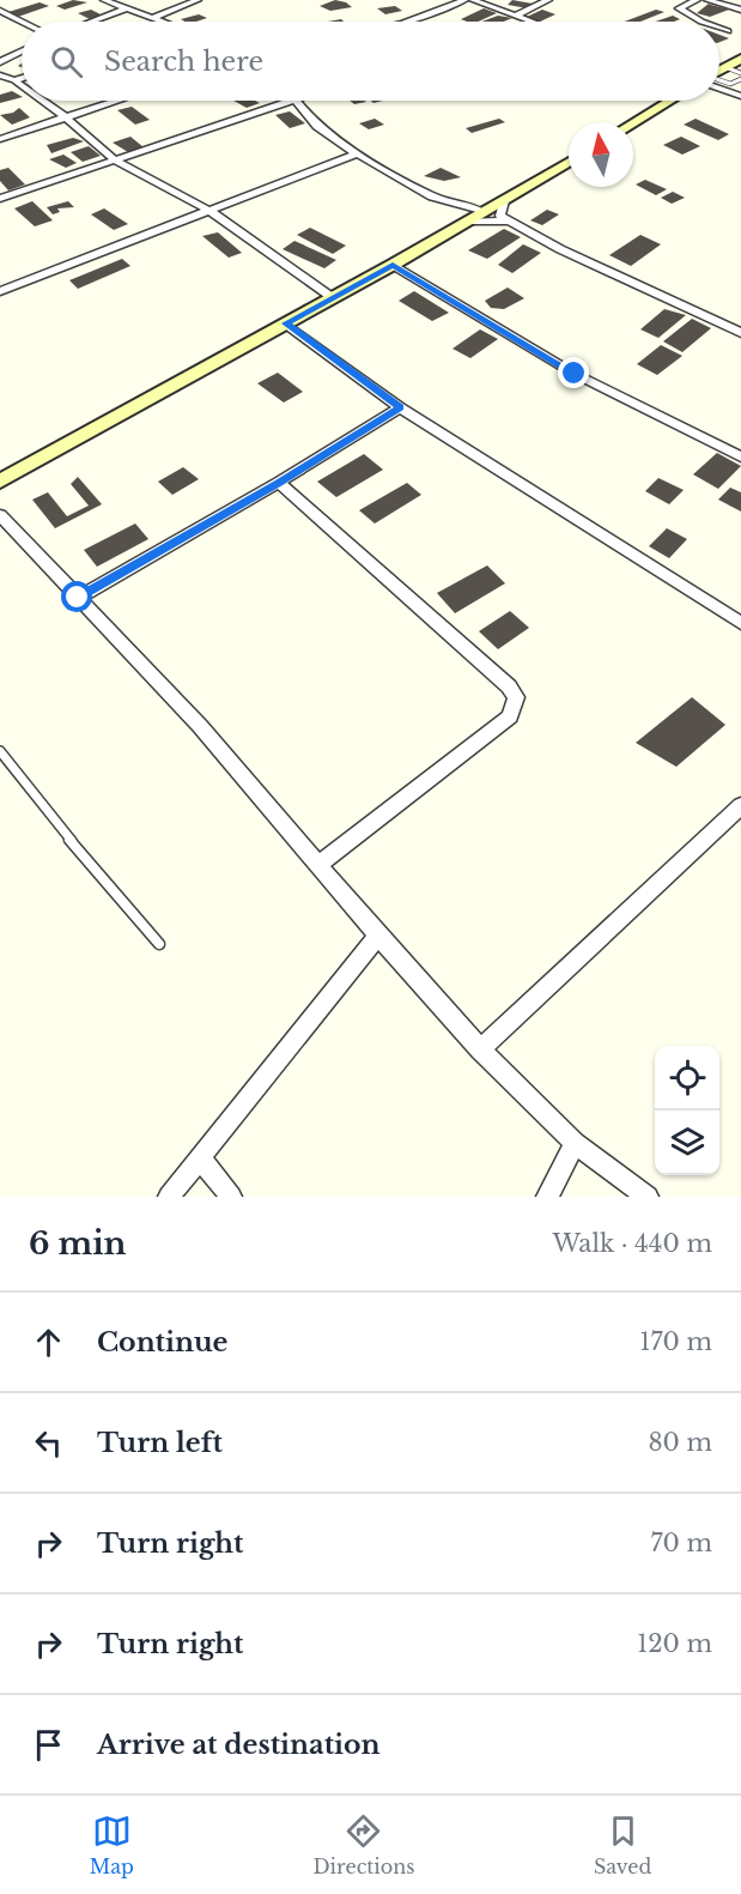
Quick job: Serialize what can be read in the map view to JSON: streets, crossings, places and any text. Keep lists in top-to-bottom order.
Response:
{
  "north": "top",
  "page": {
    "search": "Search here",
    "heading": ["6 min", "Walk · 440 m"],
    "list": [
      ["Continue", "170 m"],
      ["Turn left", "80 m"],
      ["Turn right", "70 m"],
      ["Turn right", "120 m"],
      "Arrive at destination"
    ],
    "nav": ["Map", "Directions", "Saved"]
  }
}
